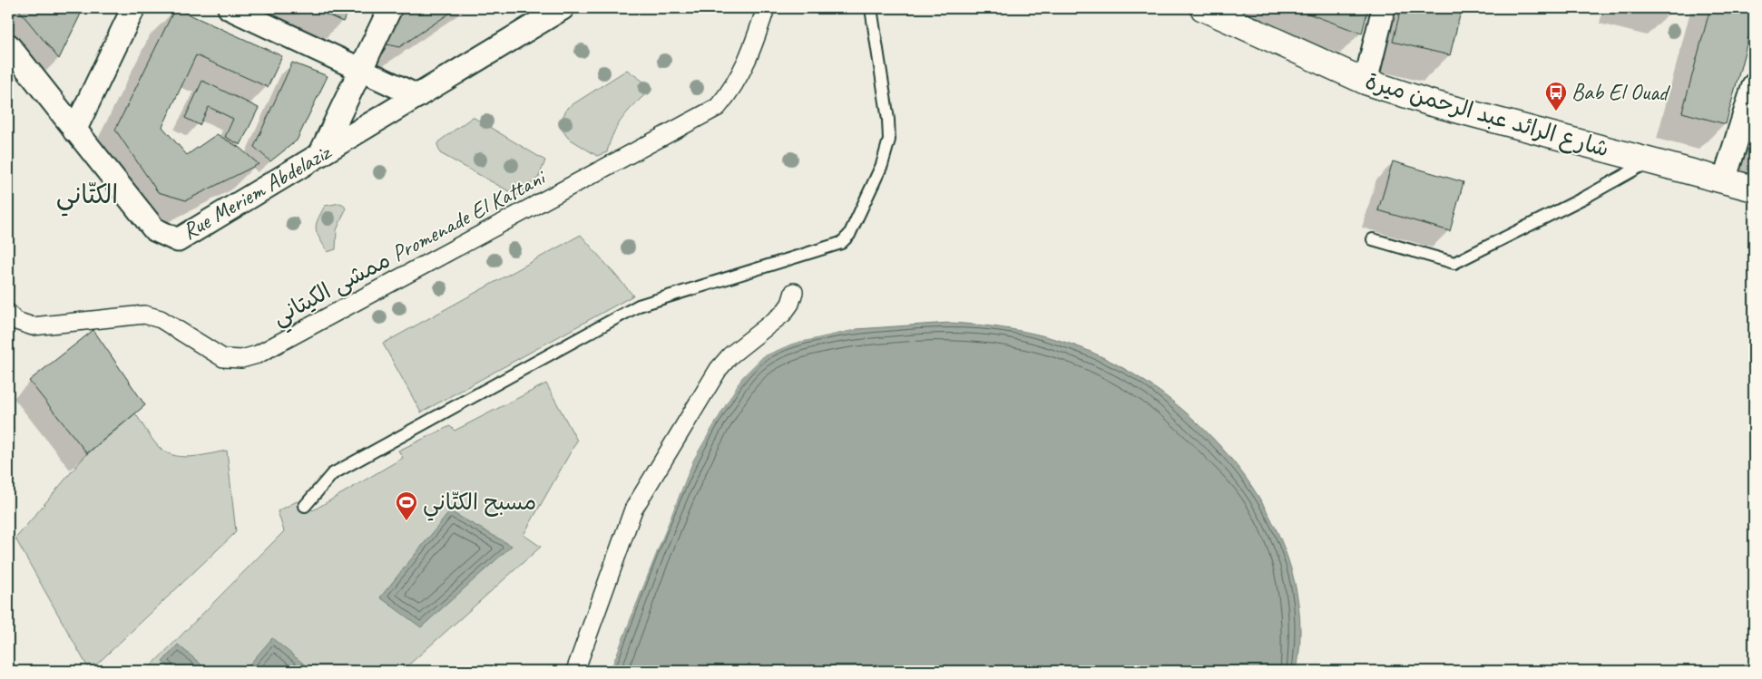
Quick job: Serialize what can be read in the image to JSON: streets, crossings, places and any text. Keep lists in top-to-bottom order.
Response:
{
  "streets": {
    "main road": ["شارع الرائد عبد الرحمن ميرة"],
    "street": ["Rue Meriem Abdelaziz", "ممشى الكيتاني Promenade El Kattani"]
  },
  "districts": ["الكتّاني"],
  "places": {
    "bus stop": ["Bab El Ouad"],
    "sports": ["مسبح الكتّاني"]
  }
}
